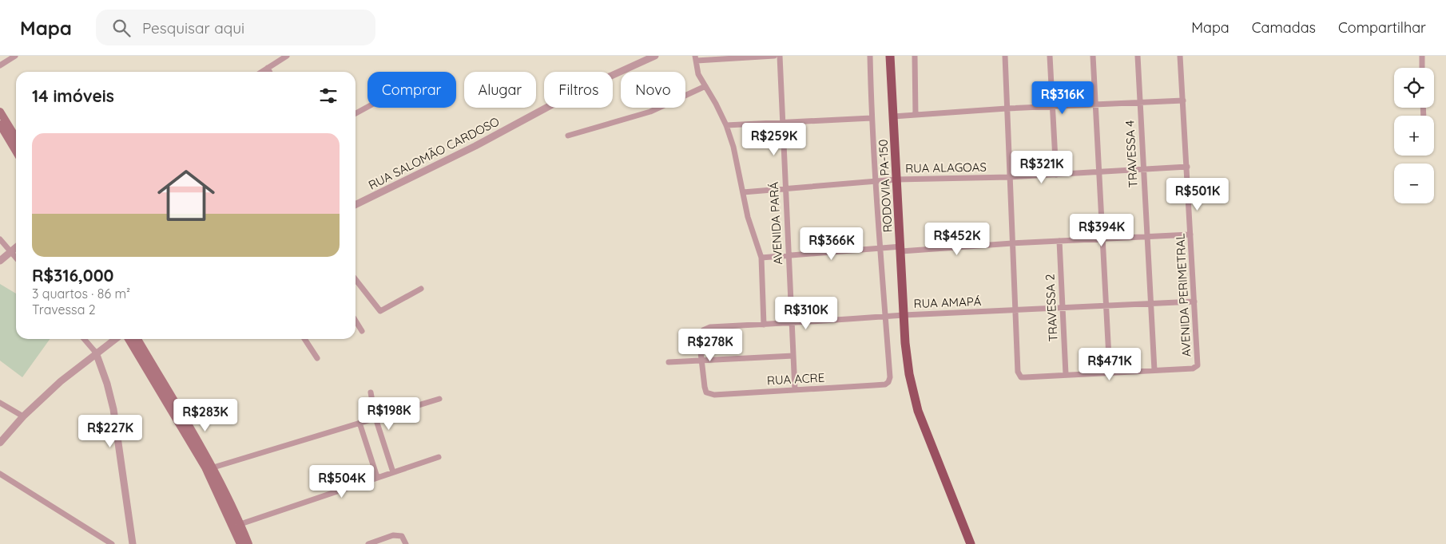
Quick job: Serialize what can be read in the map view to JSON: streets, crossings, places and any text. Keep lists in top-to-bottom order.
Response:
{
  "streets": {
    "highway": ["RODOVIA PA-150"],
    "street": [
      "RUA SALOMÃO CARDOSO",
      "TRAVESSA 4",
      "RUA ALAGOAS",
      "AVENIDA PARÁ",
      "AVENIDA PERIMETRAL",
      "RUA AMAPÁ",
      "TRAVESSA 2",
      "RUA ACRE"
    ]
  },
  "crossings": [
    ["TRAVESSA 4", "RUA ALAGOAS"],
    ["TRAVESSA 4", "AVENIDA PERIMETRAL"],
    ["TRAVESSA 4", "RUA AMAPÁ"],
    ["RUA ALAGOAS", "RODOVIA PA-150"],
    ["RUA ALAGOAS", "AVENIDA PERIMETRAL"],
    ["RODOVIA PA-150", "RUA AMAPÁ"],
    ["AVENIDA PARÁ", "RUA AMAPÁ"],
    ["AVENIDA PARÁ", "RUA ACRE"],
    ["AVENIDA PERIMETRAL", "RUA AMAPÁ"],
    ["RUA AMAPÁ", "TRAVESSA 2"],
    ["RUA AMAPÁ", "RUA ACRE"]
  ],
  "page": {
    "header": "Mapa",
    "search": "Pesquisar aqui",
    "nav": ["Mapa", "Camadas", "Compartilhar"],
    "map_buttons": ["+", "−"],
    "chip": [
      "Comprar",
      "Alugar",
      "Filtros",
      "Novo"
    ],
    "heading": "14 imóveis",
    "price": [
      "R$316K",
      "R$259K",
      "R$321K",
      "R$501K",
      "R$394K",
      "R$452K",
      "R$366K",
      "R$310K",
      "R$278K",
      "R$471K",
      "R$198K",
      "R$283K",
      "R$227K",
      "R$504K"
    ],
    "list": [
      {
        "name": "R$316,000",
        "note": "3 quartos · 86 m² · Travessa 2"
      }
    ]
  }
}
